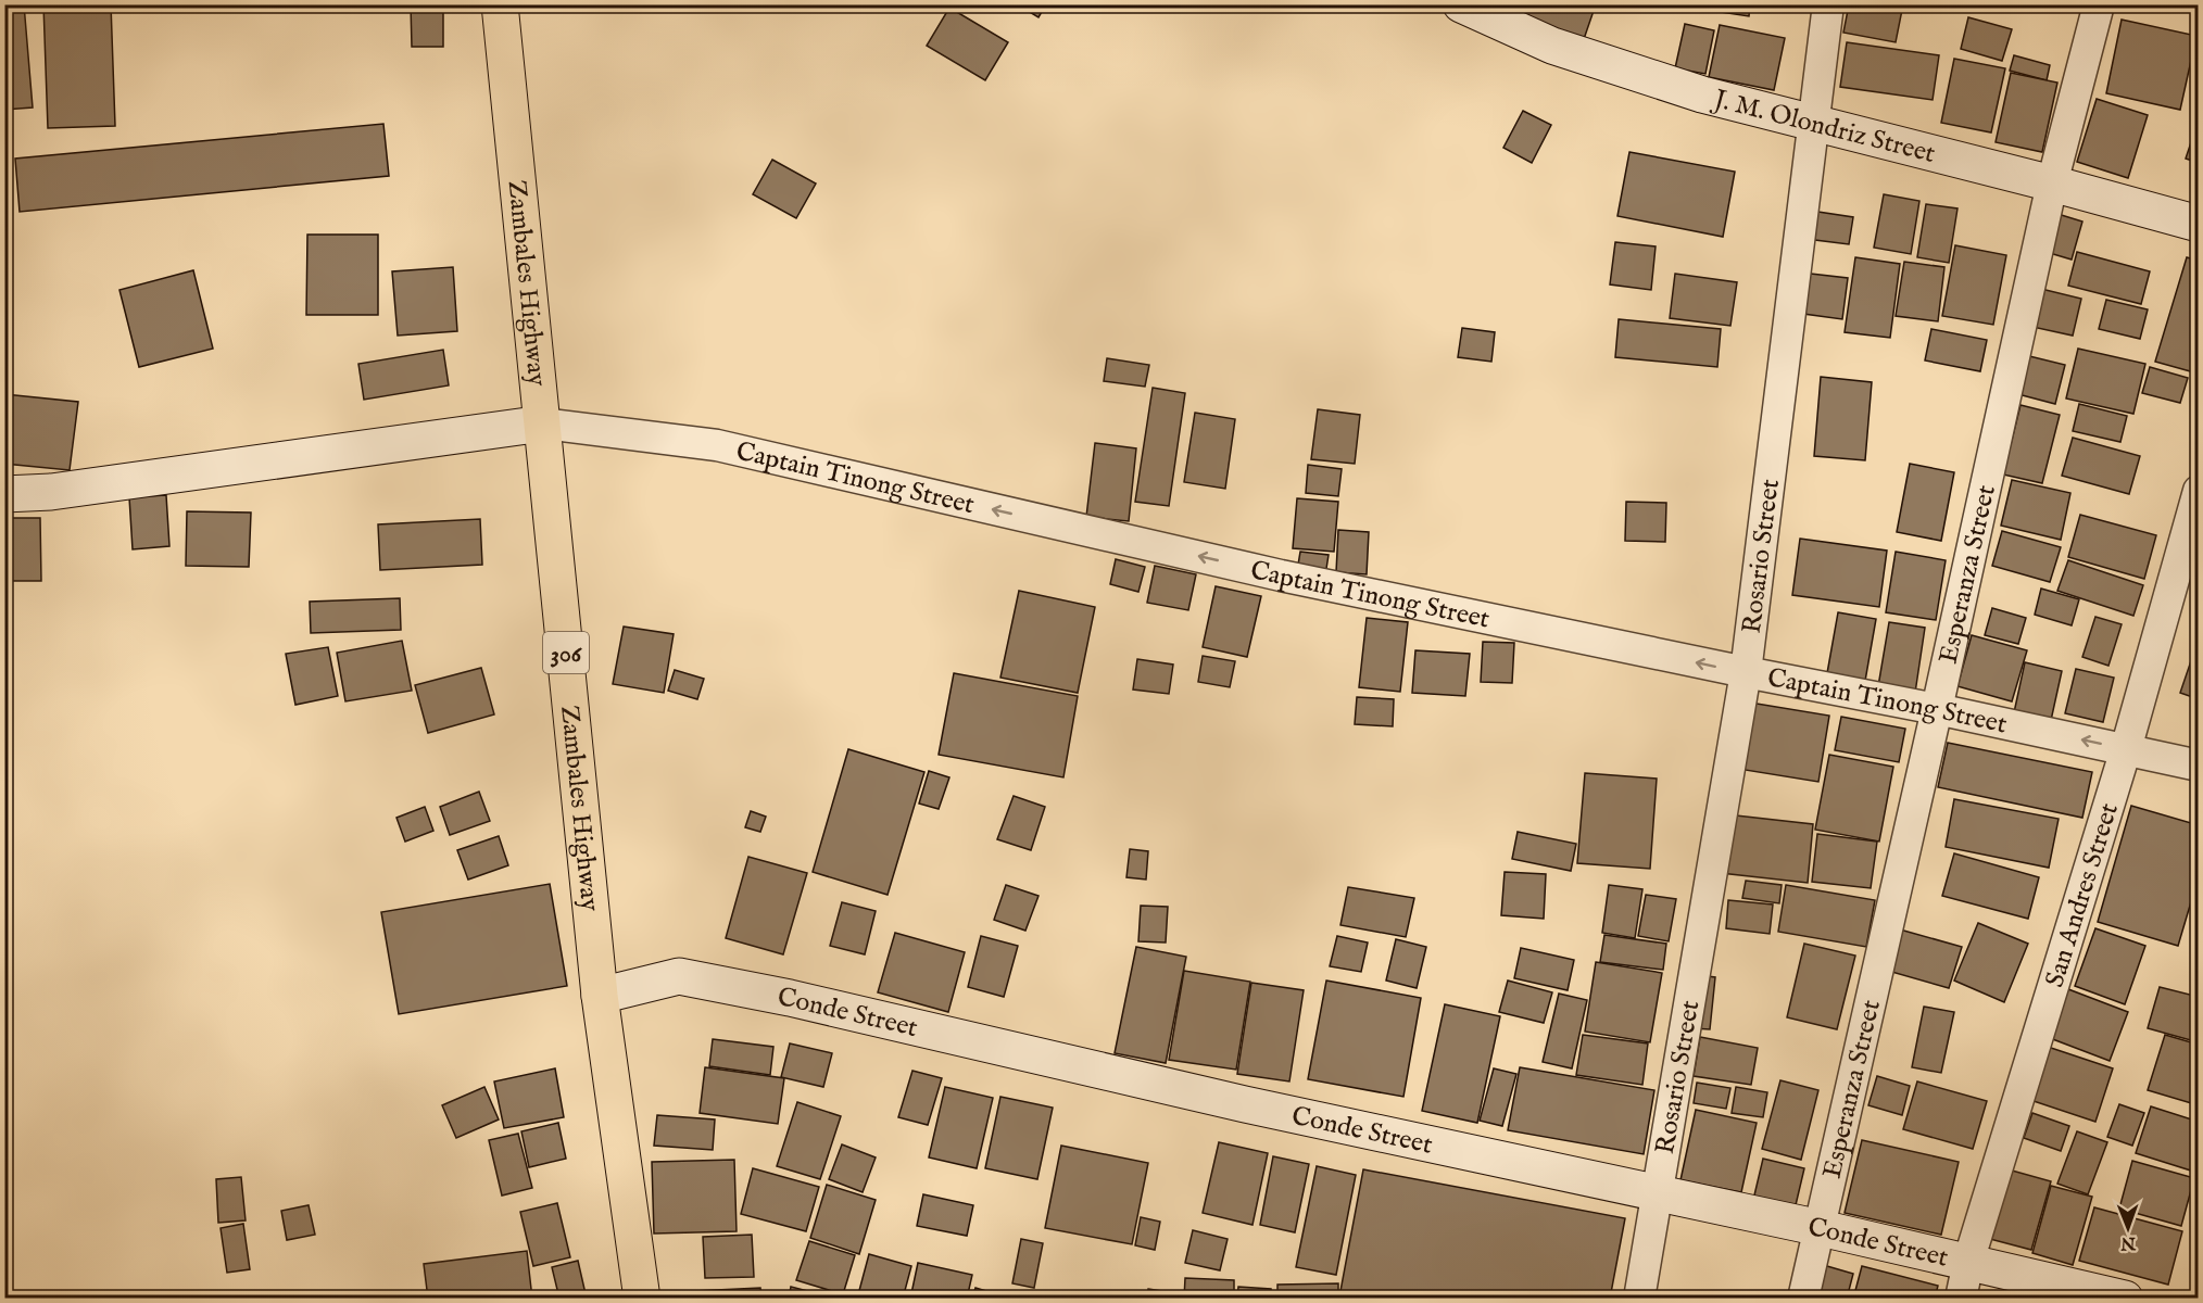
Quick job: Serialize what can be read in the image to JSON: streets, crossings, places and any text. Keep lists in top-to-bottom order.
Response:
{
  "streets": {
    "main road": ["Zambales Highway", "306"],
    "street": [
      "J. M. Olondriz Street",
      "Captain Tinong Street",
      "Rosario Street",
      "Esperanza Street",
      "San Andres Street",
      "Conde Street"
    ]
  },
  "crossings": [
    ["J. M. Olondriz Street", "Rosario Street"],
    ["J. M. Olondriz Street", "Esperanza Street"],
    ["Zambales Highway", "Captain Tinong Street"],
    ["Zambales Highway", "Conde Street"],
    ["Captain Tinong Street", "Rosario Street"],
    ["Captain Tinong Street", "Esperanza Street"],
    ["Captain Tinong Street", "San Andres Street"],
    ["Rosario Street", "Conde Street"],
    ["Esperanza Street", "Conde Street"],
    ["San Andres Street", "Conde Street"]
  ],
  "one_way": ["Captain Tinong Street"],
  "north": "bottom"
}
